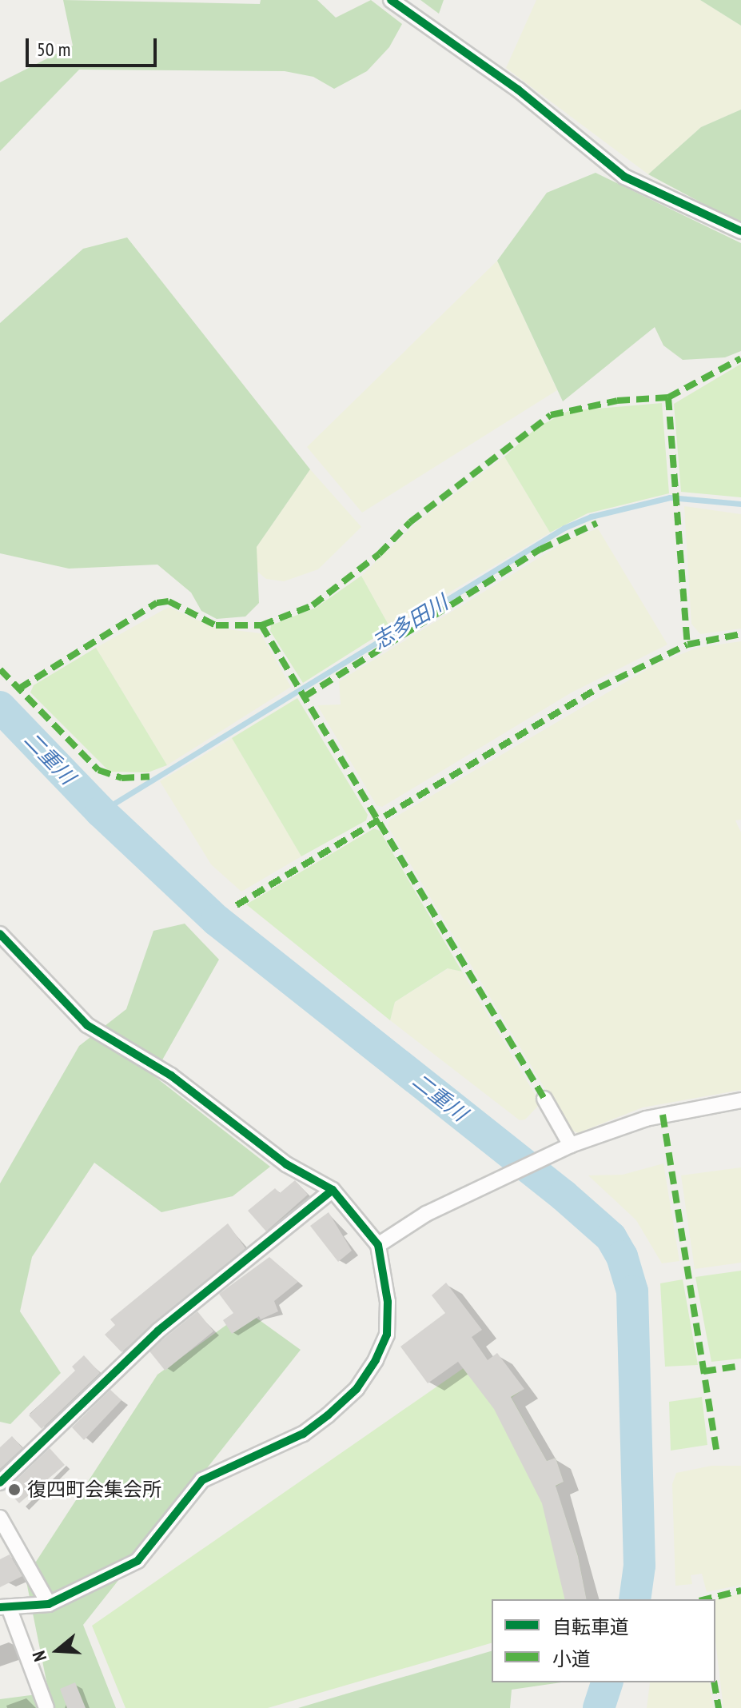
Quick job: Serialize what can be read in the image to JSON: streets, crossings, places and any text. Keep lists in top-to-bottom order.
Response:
{
  "water": ["志多田川", "二重川"],
  "places": ["復四町会集会所"],
  "legend": ["自転車道", "小道"],
  "scale_bar": "50 m",
  "north": "left"
}
